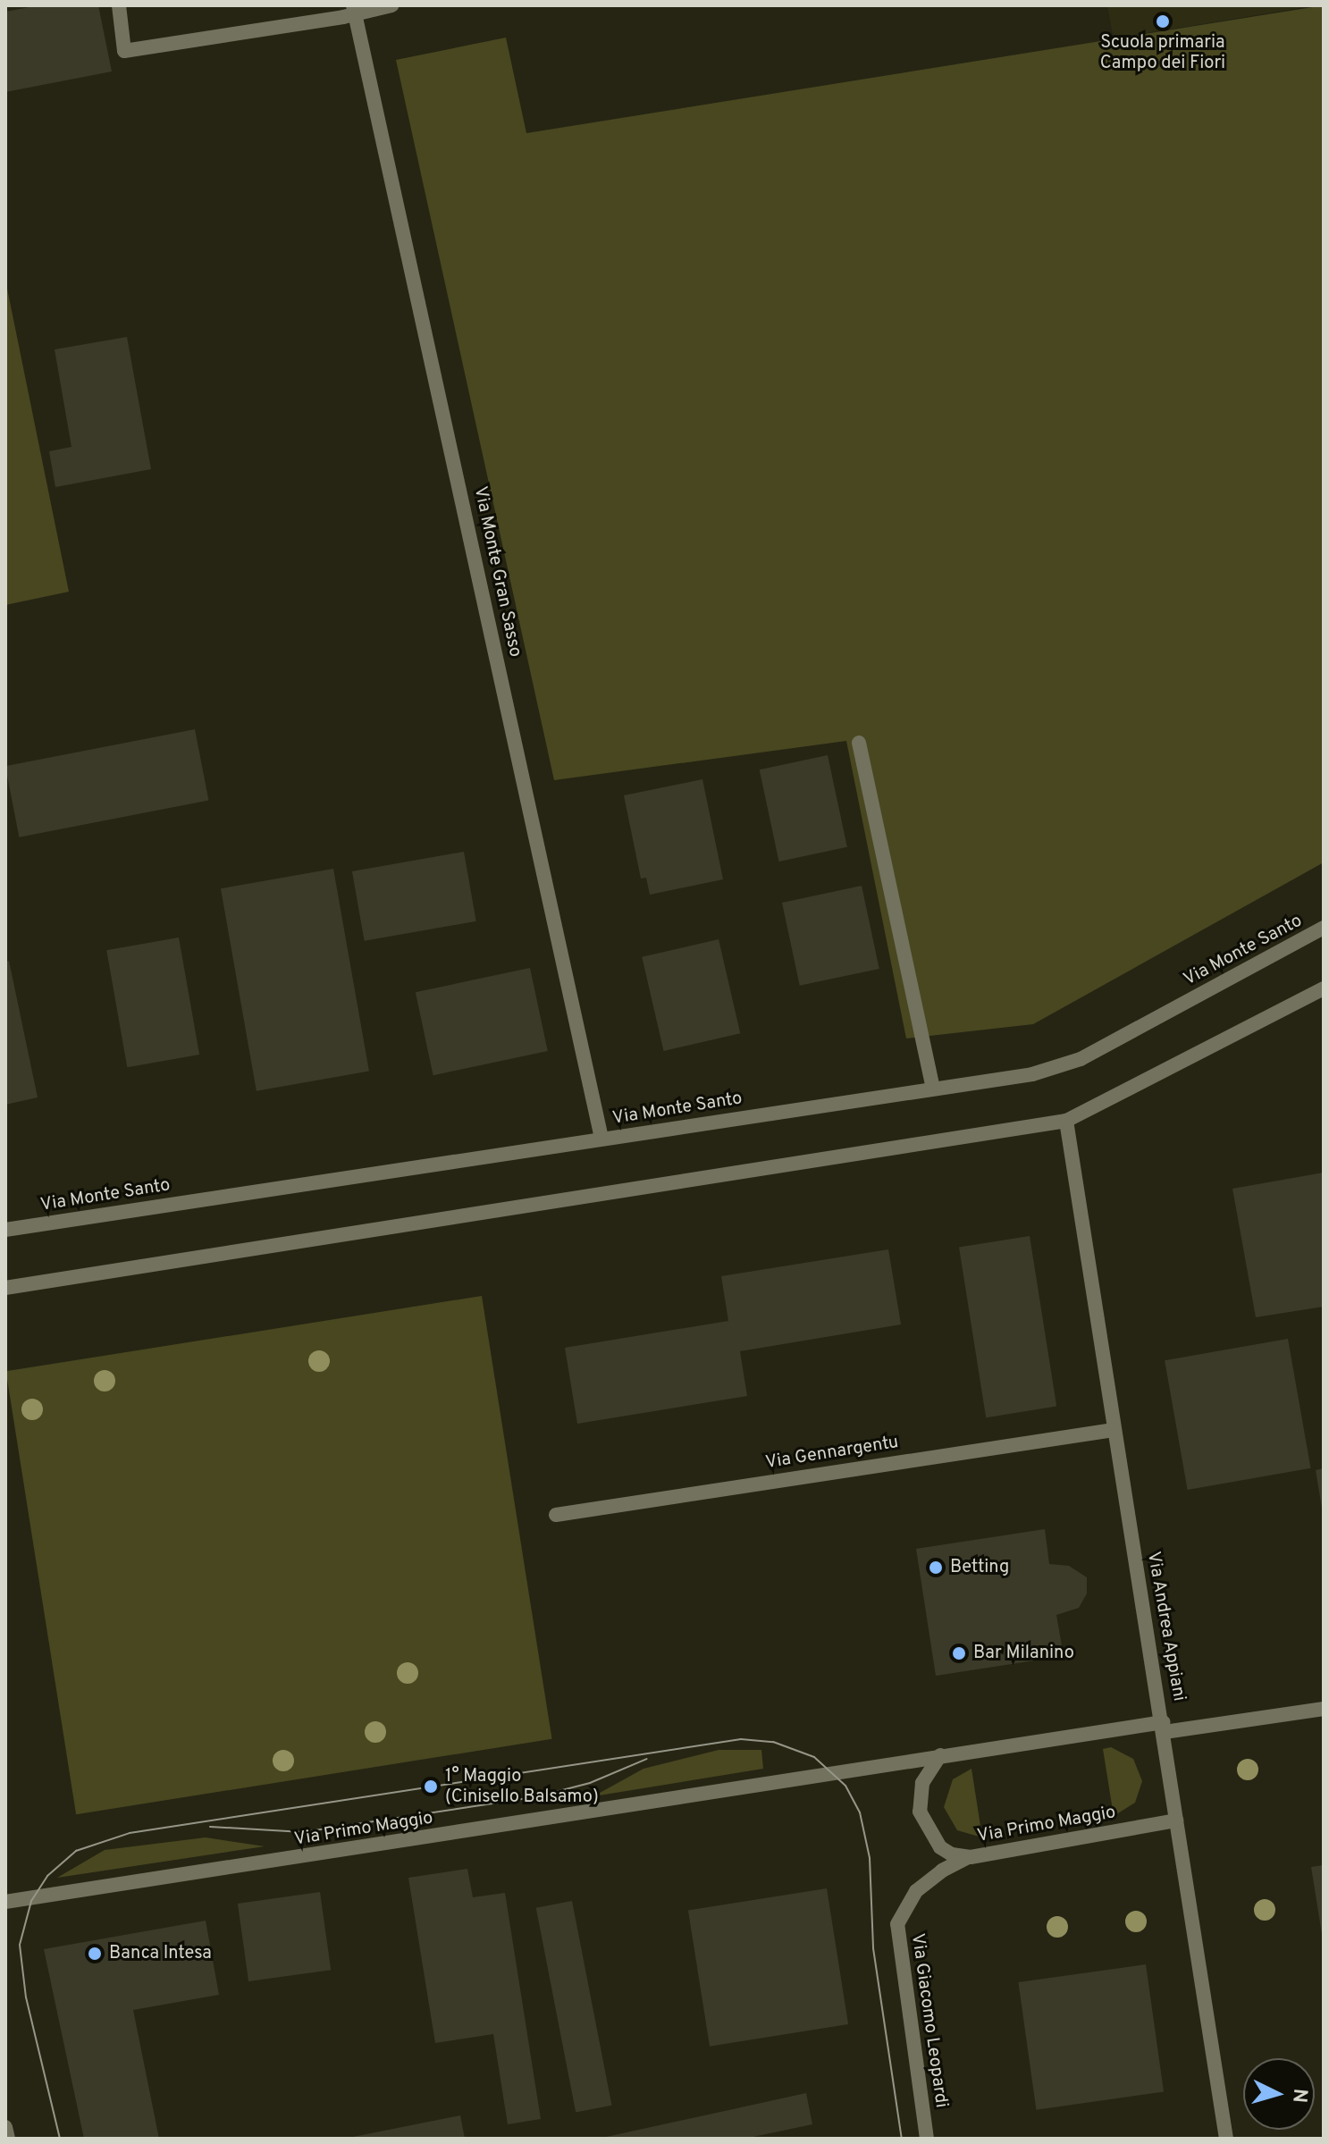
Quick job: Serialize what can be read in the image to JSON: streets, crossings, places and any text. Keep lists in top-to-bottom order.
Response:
{
  "streets": {
    "street": [
      "Via Monte Gran Sasso",
      "Via Monte Santo",
      "Via Gennargentu",
      "Via Andrea Appiani",
      "Via Primo Maggio",
      "Via Giacomo Leopardi"
    ]
  },
  "crossings": [
    ["Via Monte Gran Sasso", "Via Monte Santo"],
    ["Via Gennargentu", "Via Andrea Appiani"],
    ["Via Andrea Appiani", "Via Primo Maggio"],
    ["Via Primo Maggio", "Via Giacomo Leopardi"]
  ],
  "places": [
    "Scuola primaria Campo dei Fiori",
    "Betting",
    "Bar Milanino",
    "1° Maggio (Cinisello Balsamo)",
    "Banca Intesa"
  ],
  "north": "right"
}
